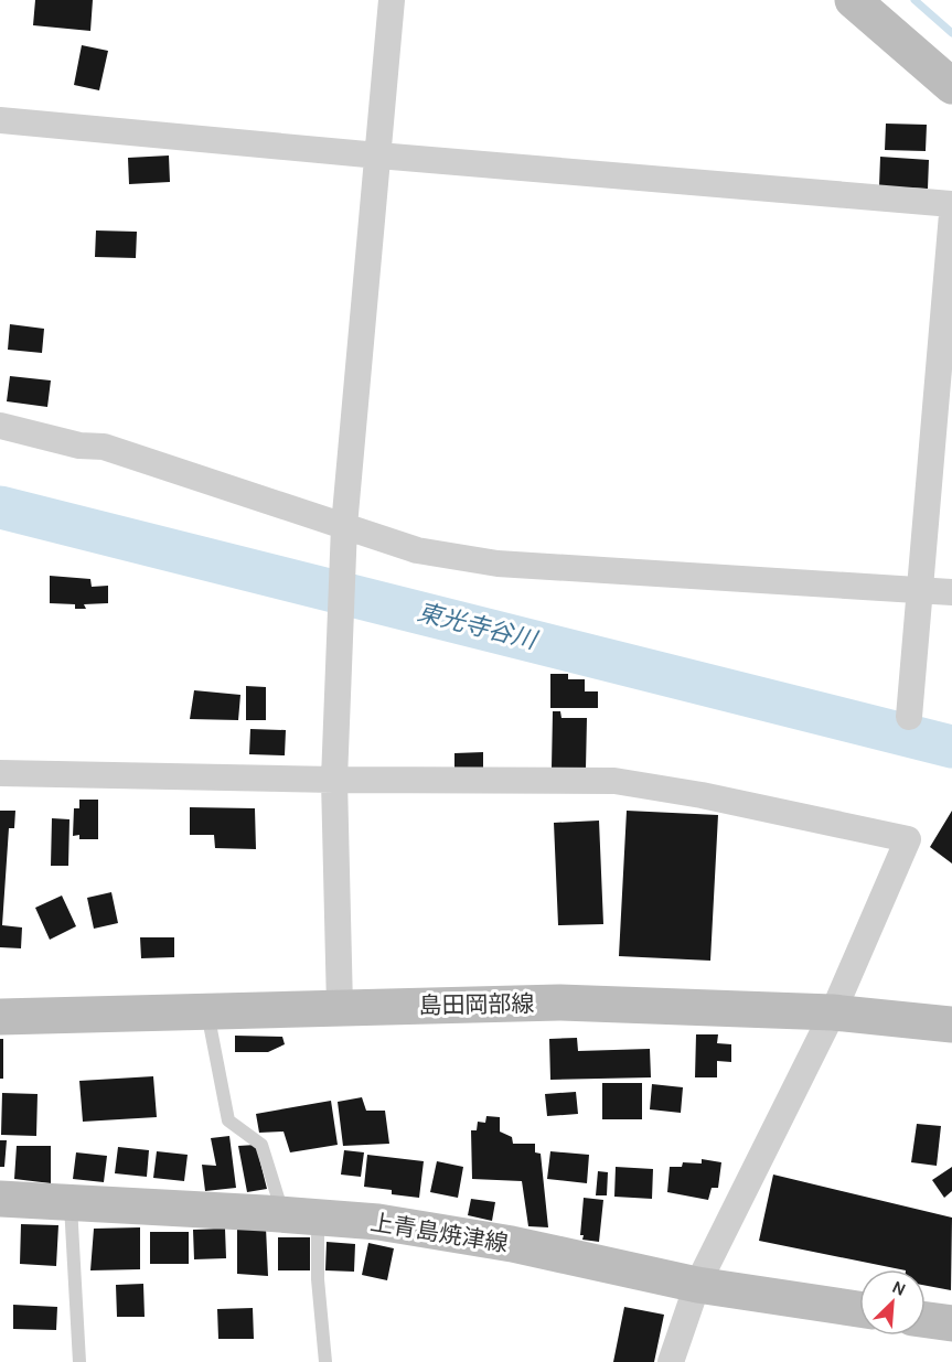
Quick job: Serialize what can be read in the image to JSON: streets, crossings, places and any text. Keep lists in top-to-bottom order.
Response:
{
  "streets": {
    "main road": ["島田岡部線", "上青島焼津線"]
  },
  "water": ["東光寺谷川"],
  "north": "top right"
}
